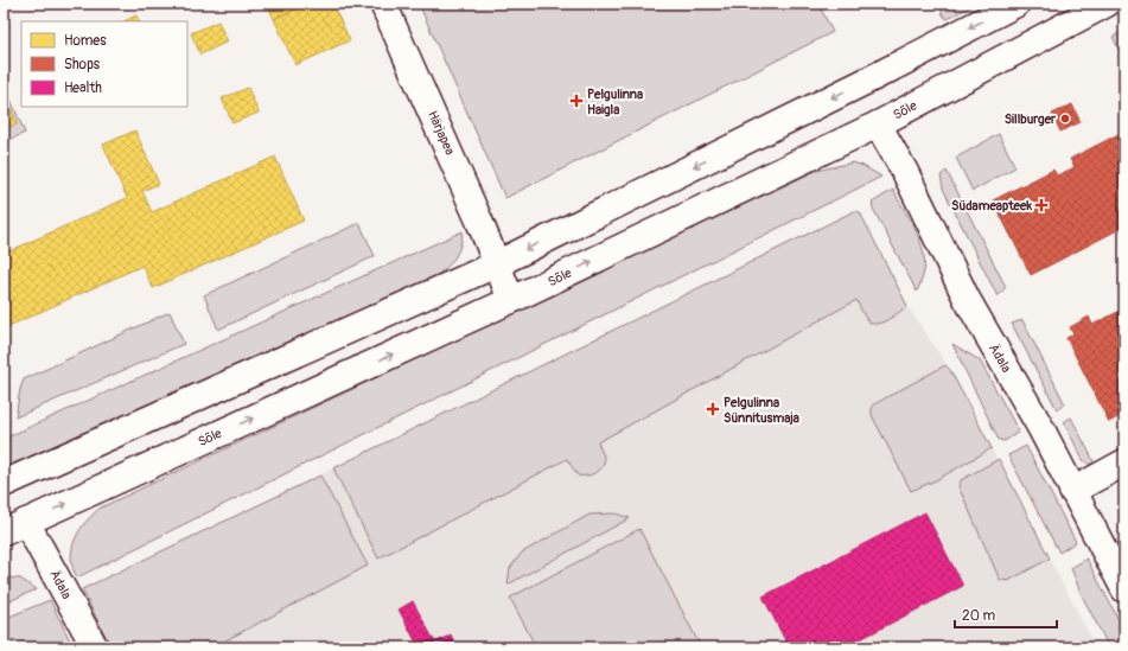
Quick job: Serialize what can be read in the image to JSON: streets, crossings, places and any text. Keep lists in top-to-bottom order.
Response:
{
  "streets": {
    "main road": ["Sõle", "Härjapea", "Ädala"]
  },
  "crossings": [
    ["Sõle", "Härjapea"],
    ["Sõle", "Ädala"]
  ],
  "places": {
    "health": ["Pelgulinna Haigla", "Südameapteek", "Pelgulinna Sünnitusmaja"],
    "other": ["Sillburger"]
  },
  "legend": ["Homes", "Shops", "Health"],
  "scale_bar": "20 m"
}
